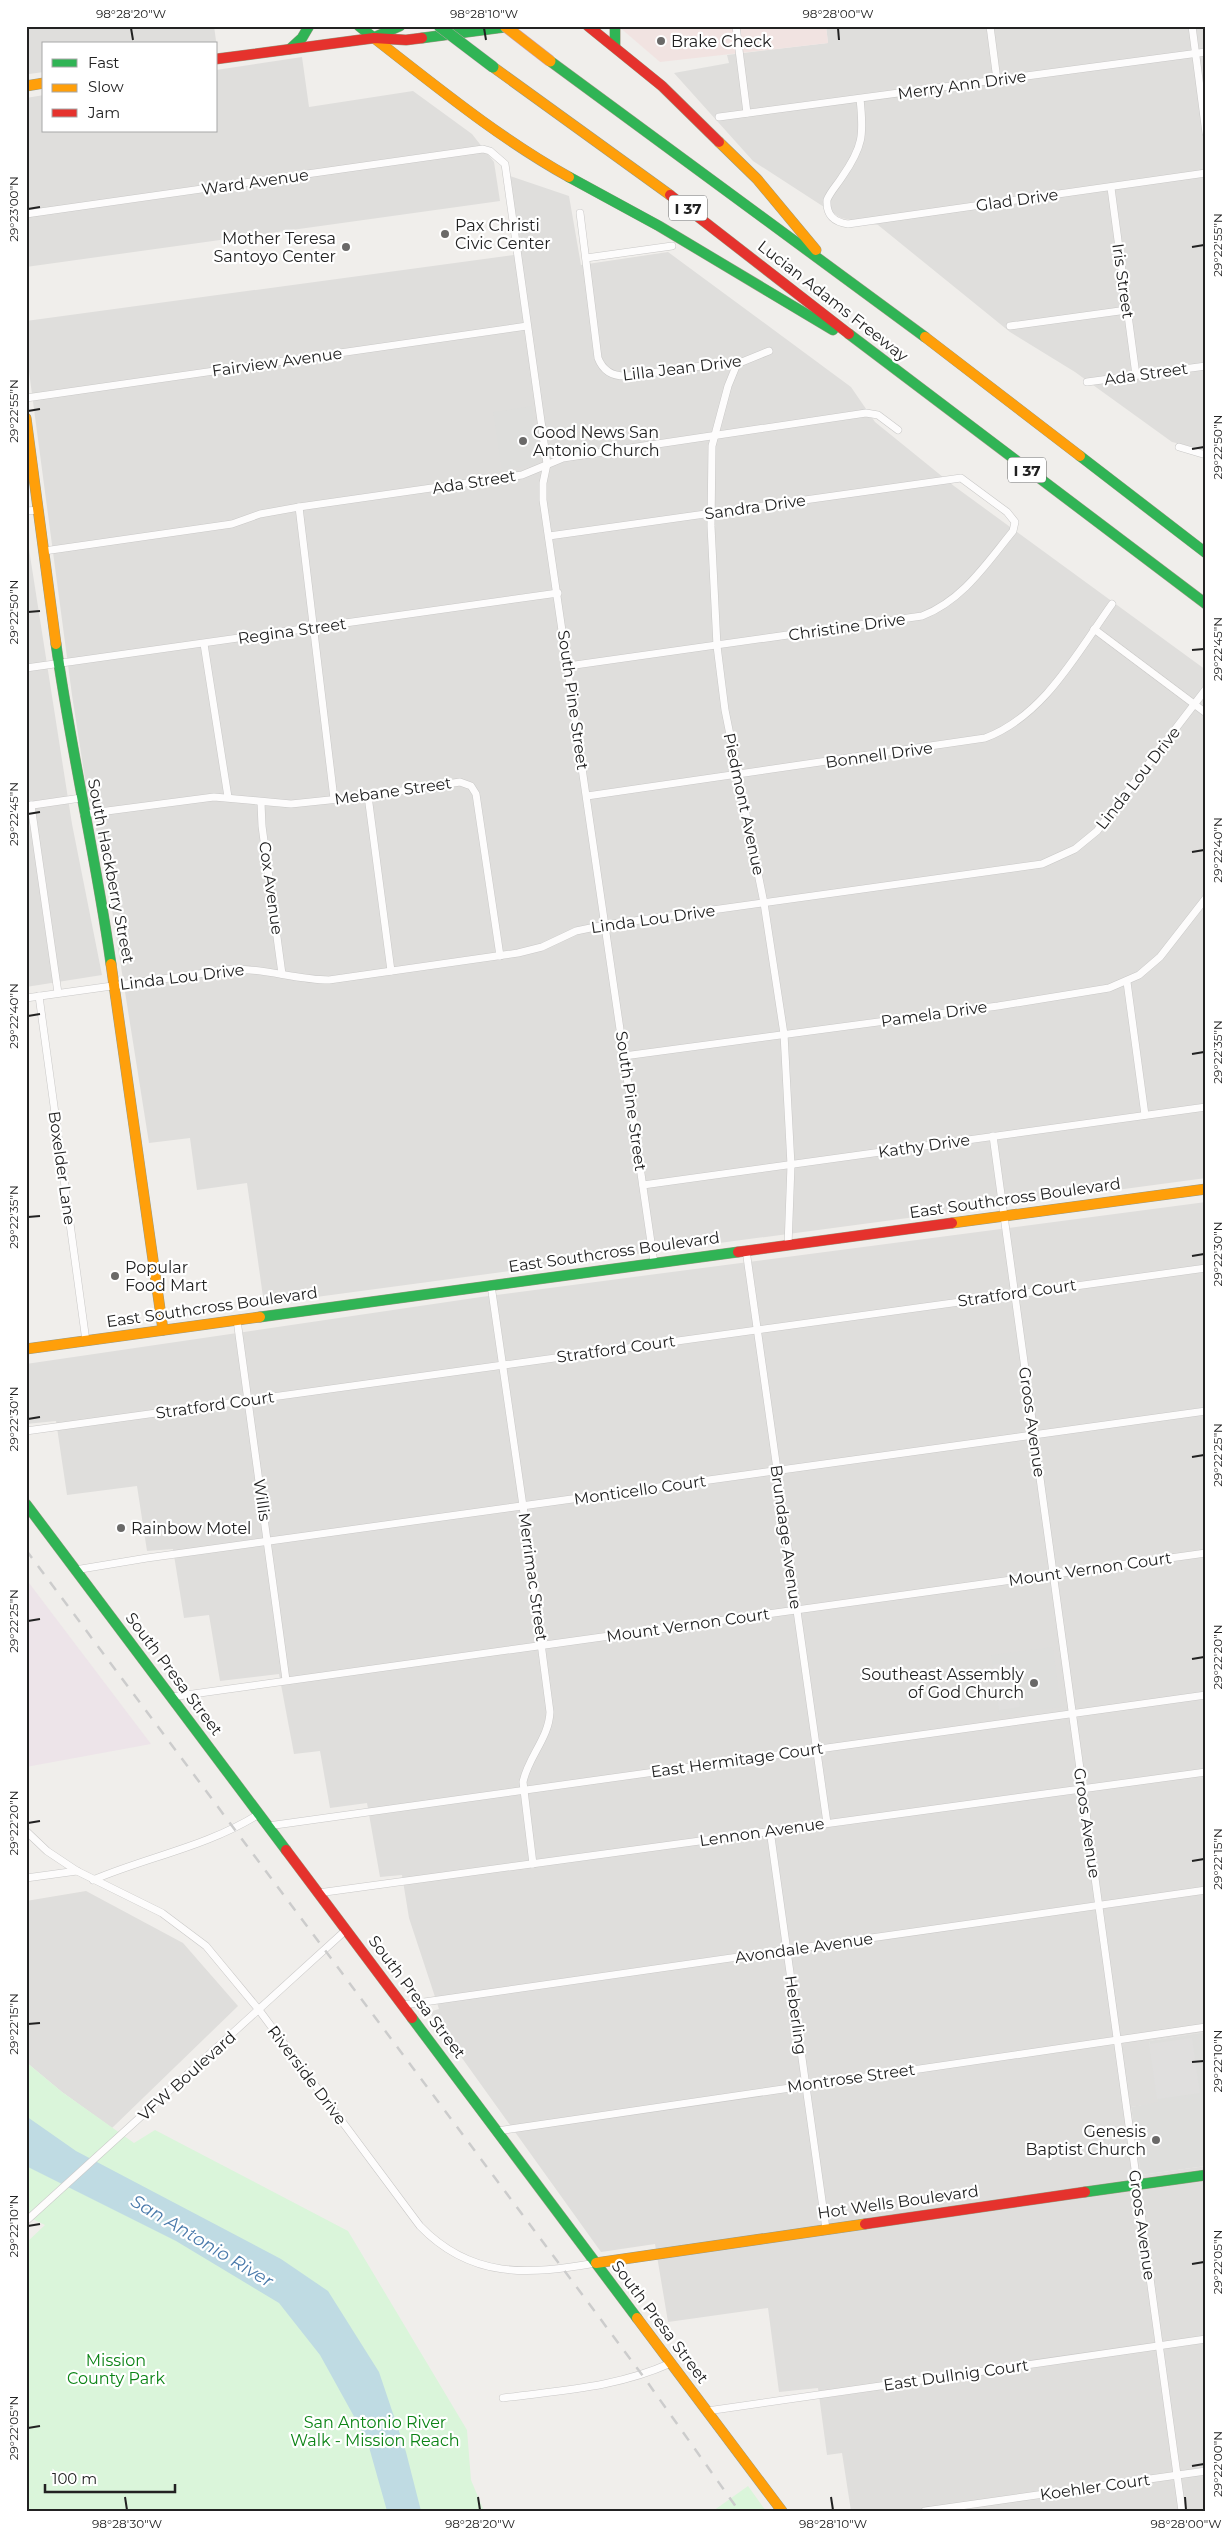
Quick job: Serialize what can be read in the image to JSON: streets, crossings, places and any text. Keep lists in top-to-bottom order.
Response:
{
  "streets": {
    "main road": [
      "I 37",
      "Lucian Adams Freeway",
      "South Hackberry Street",
      "East Southcross Boulevard",
      "South Presa Street",
      "Hot Wells Boulevard"
    ],
    "street": [
      "Merry Ann Drive",
      "Ward Avenue",
      "Glad Drive",
      "Iris Street",
      "Fairview Avenue",
      "Lilla Jean Drive",
      "Ada Street",
      "Sandra Drive",
      "Christine Drive",
      "Regina Street",
      "South Pine Street",
      "Bonnell Drive",
      "Linda Lou Drive",
      "Mebane Street",
      "Piedmont Avenue",
      "Cox Avenue",
      "Pamela Drive",
      "Kathy Drive",
      "Boxelder Lane",
      "Stratford Court",
      "Groos Avenue",
      "Monticello Court",
      "Willis",
      "Brundage Avenue",
      "Mount Vernon Court",
      "Merrimac Street",
      "East Hermitage Court",
      "Lennon Avenue",
      "Avondale Avenue",
      "Heberling",
      "Riverside Drive",
      "VFW Boulevard",
      "Montrose Street",
      "East Dullnig Court",
      "Koehler Court"
    ]
  },
  "crossings": [
    ["Merry Ann Drive", "Glad Drive"],
    ["Ward Avenue", "South Pine Street"],
    ["Glad Drive", "Iris Street"],
    ["Iris Street", "Ada Street"],
    ["Fairview Avenue", "South Pine Street"],
    ["Lilla Jean Drive", "Piedmont Avenue"],
    ["Ada Street", "South Pine Street"],
    ["Ada Street", "Piedmont Avenue"],
    ["Ada Street", "South Hackberry Street"],
    ["Sandra Drive", "Christine Drive"],
    ["Sandra Drive", "South Pine Street"],
    ["Sandra Drive", "Piedmont Avenue"],
    ["Christine Drive", "South Pine Street"],
    ["Christine Drive", "Piedmont Avenue"],
    ["Regina Street", "South Pine Street"],
    ["Regina Street", "South Hackberry Street"],
    ["South Pine Street", "Bonnell Drive"],
    ["South Pine Street", "Linda Lou Drive"],
    ["South Pine Street", "Pamela Drive"],
    ["South Pine Street", "Kathy Drive"],
    ["South Pine Street", "East Southcross Boulevard"],
    ["Bonnell Drive", "Piedmont Avenue"],
    ["Linda Lou Drive", "Mebane Street"],
    ["Linda Lou Drive", "Piedmont Avenue"],
    ["Linda Lou Drive", "South Hackberry Street"],
    ["Linda Lou Drive", "Cox Avenue"],
    ["Linda Lou Drive", "Boxelder Lane"],
    ["Mebane Street", "Cox Avenue"],
    ["Piedmont Avenue", "Pamela Drive"],
    ["Piedmont Avenue", "Kathy Drive"],
    ["Piedmont Avenue", "East Southcross Boulevard"],
    ["South Hackberry Street", "East Southcross Boulevard"],
    ["Kathy Drive", "Groos Avenue"],
    ["Boxelder Lane", "East Southcross Boulevard"],
    ["East Southcross Boulevard", "Groos Avenue"],
    ["East Southcross Boulevard", "Willis"],
    ["East Southcross Boulevard", "Brundage Avenue"],
    ["East Southcross Boulevard", "Merrimac Street"],
    ["Stratford Court", "Groos Avenue"],
    ["Stratford Court", "Willis"],
    ["Stratford Court", "Brundage Avenue"],
    ["Stratford Court", "Merrimac Street"],
    ["Groos Avenue", "Monticello Court"],
    ["Groos Avenue", "Mount Vernon Court"],
    ["Groos Avenue", "East Hermitage Court"],
    ["Groos Avenue", "Lennon Avenue"],
    ["Groos Avenue", "Avondale Avenue"],
    ["Groos Avenue", "Montrose Street"],
    ["Groos Avenue", "Hot Wells Boulevard"],
    ["Groos Avenue", "East Dullnig Court"],
    ["Groos Avenue", "Koehler Court"],
    ["Monticello Court", "Willis"],
    ["Monticello Court", "Brundage Avenue"],
    ["Monticello Court", "Merrimac Street"],
    ["Monticello Court", "South Presa Street"],
    ["Willis", "Mount Vernon Court"],
    ["Brundage Avenue", "Mount Vernon Court"],
    ["Brundage Avenue", "East Hermitage Court"],
    ["Brundage Avenue", "Lennon Avenue"],
    ["Mount Vernon Court", "Merrimac Street"],
    ["Mount Vernon Court", "South Presa Street"],
    ["Merrimac Street", "East Hermitage Court"],
    ["Merrimac Street", "Lennon Avenue"],
    ["South Presa Street", "East Hermitage Court"],
    ["South Presa Street", "Lennon Avenue"],
    ["South Presa Street", "Avondale Avenue"],
    ["South Presa Street", "Riverside Drive"],
    ["South Presa Street", "VFW Boulevard"],
    ["South Presa Street", "Montrose Street"],
    ["South Presa Street", "Hot Wells Boulevard"],
    ["South Presa Street", "East Dullnig Court"],
    ["Lennon Avenue", "Heberling"],
    ["Avondale Avenue", "Heberling"],
    ["Heberling", "Montrose Street"],
    ["Heberling", "Hot Wells Boulevard"],
    ["Riverside Drive", "VFW Boulevard"],
    ["Riverside Drive", "Hot Wells Boulevard"]
  ],
  "water": ["San Antonio River"],
  "parks": ["Mission County Park", "San Antonio River Walk - Mission Reach"],
  "places": [
    "Brake Check",
    "Pax Christi Civic Center",
    "Mother Teresa Santoyo Center",
    "Good News San Antonio Church",
    "Popular Food Mart",
    "Rainbow Motel",
    "Southeast Assembly of God Church",
    "Genesis Baptist Church"
  ],
  "legend": ["Fast", "Slow", "Jam"],
  "scale_bar": "100 m",
  "coordinates": [
    "98°28'20\"W",
    "98°28'10\"W",
    "98°28'00\"W",
    "29°23'00\"N",
    "29°22'55\"N",
    "29°22'50\"N",
    "29°22'45\"N",
    "29°22'40\"N",
    "29°22'35\"N",
    "29°22'30\"N",
    "29°22'25\"N",
    "29°22'20\"N",
    "29°22'15\"N",
    "29°22'10\"N",
    "29°22'05\"N",
    "29°22'00\"N",
    "98°28'30\"W"
  ]
}
